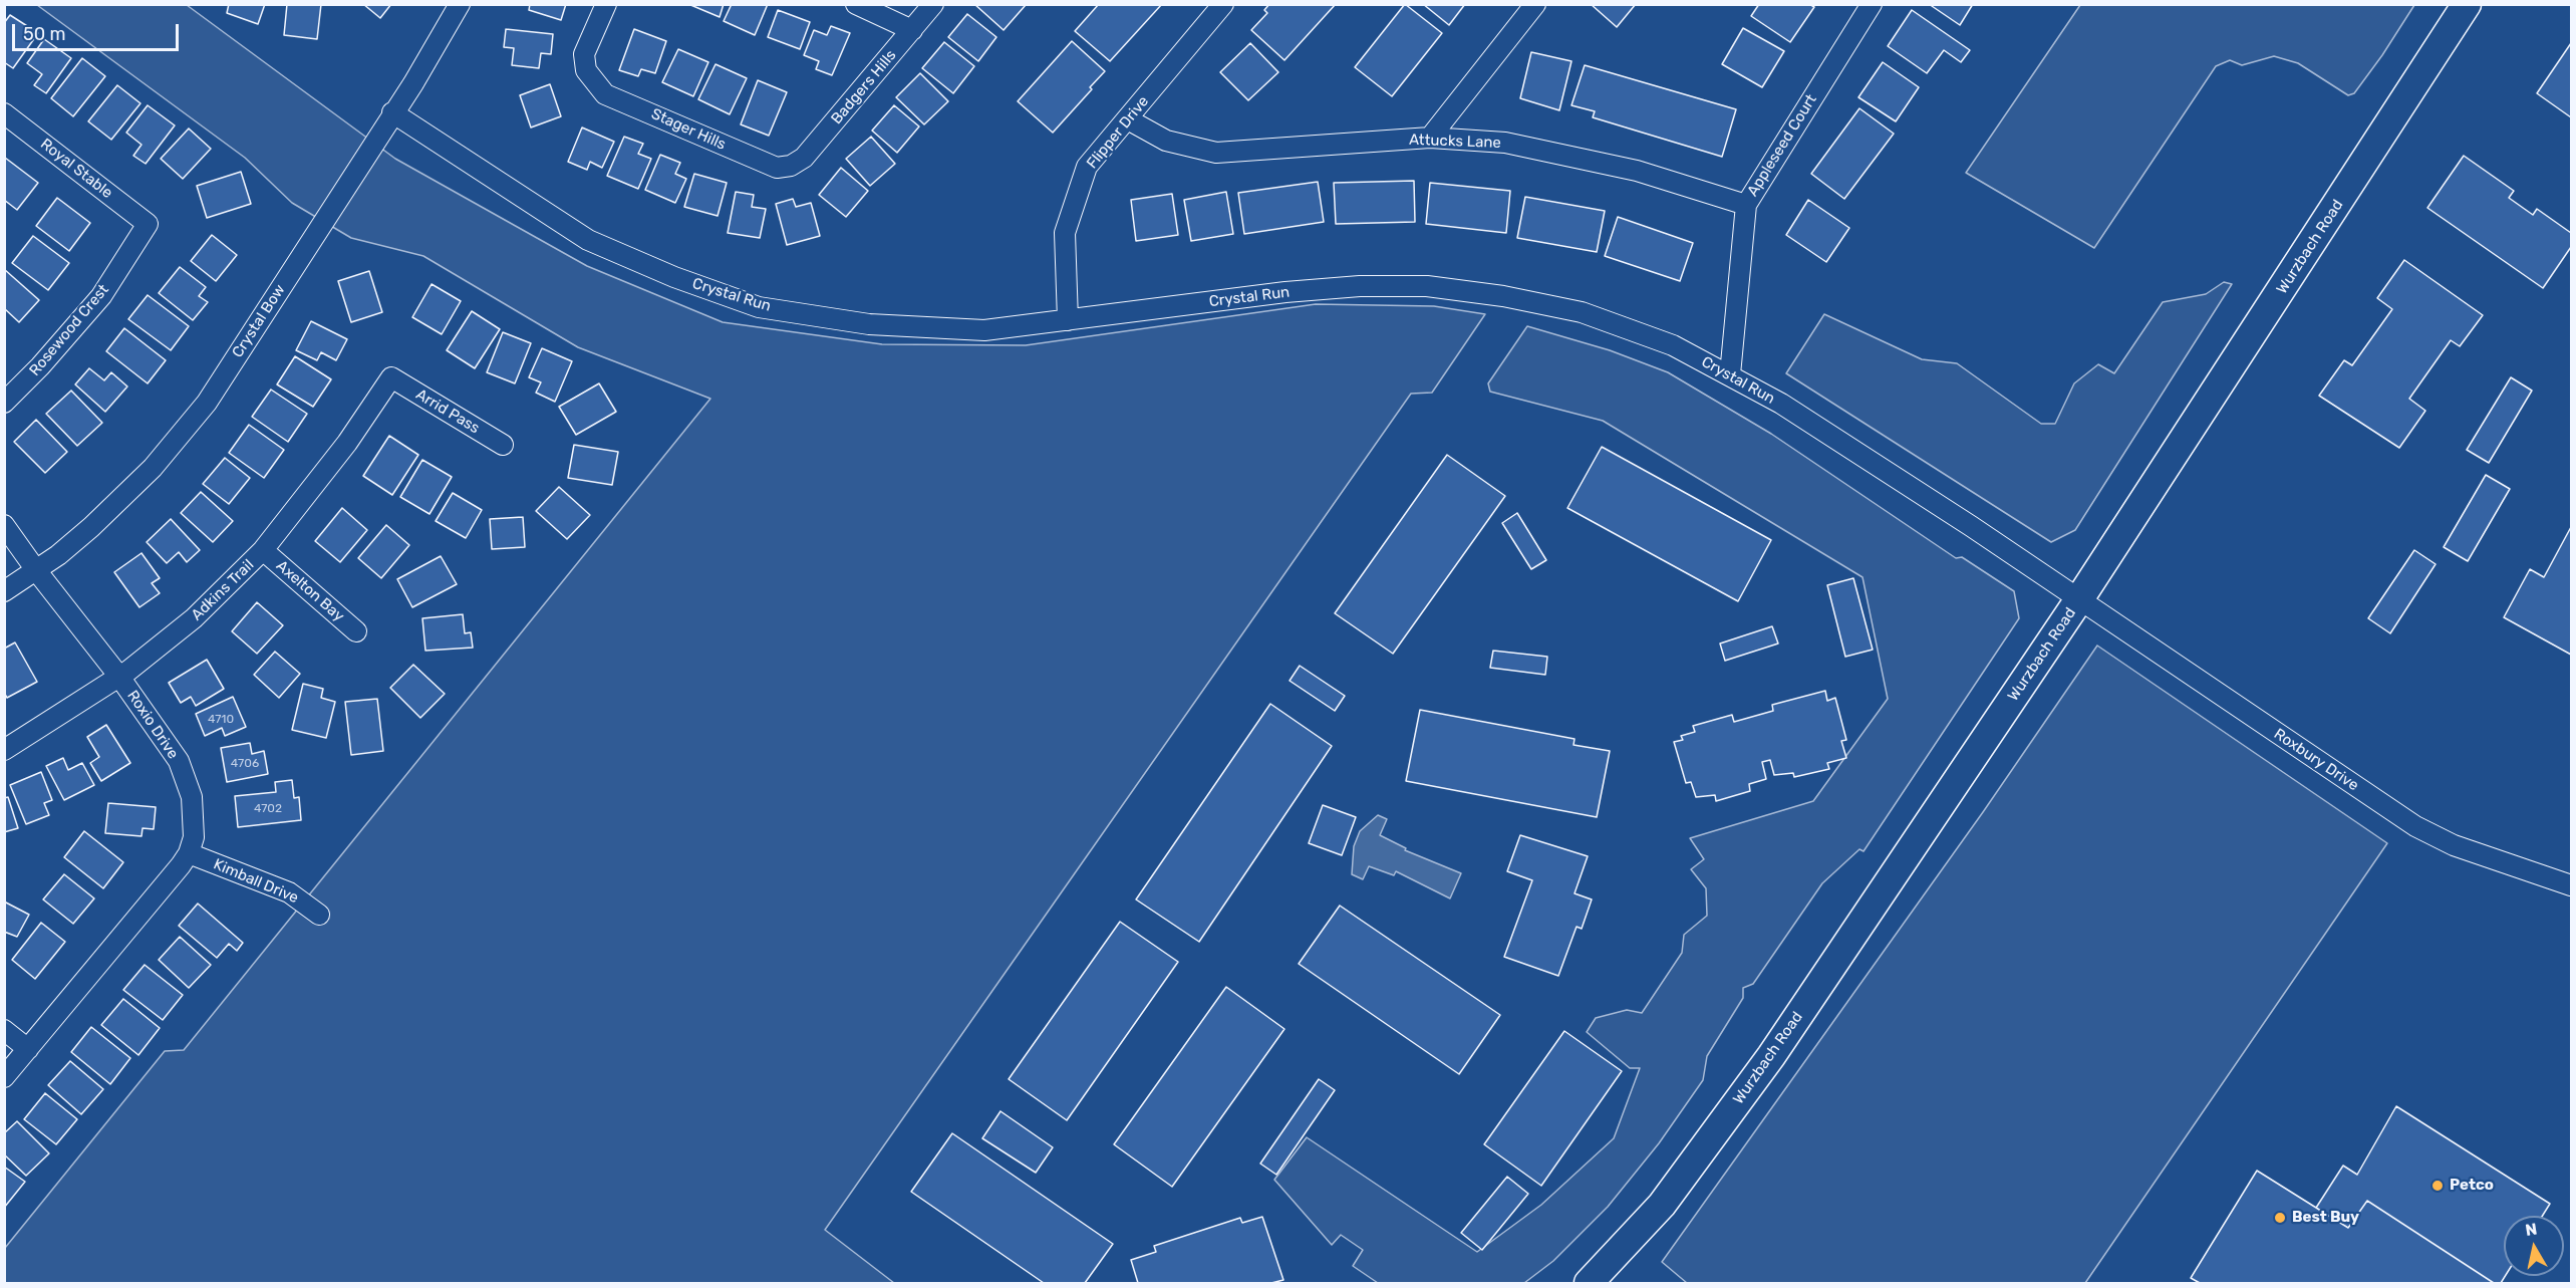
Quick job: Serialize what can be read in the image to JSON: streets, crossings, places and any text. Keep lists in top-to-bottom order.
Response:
{
  "streets": {
    "main road": ["Wurzbach Road"],
    "street": [
      "Badgers Hills",
      "Stager Hills",
      "Flipper Drive",
      "Attucks Lane",
      "Appleseed Court",
      "Royal Stable",
      "Crystal Run",
      "Crystal Bow",
      "Rosewood Crest",
      "Arrid Pass",
      "Adkins Trail",
      "Axelton Bay",
      "Roxio Drive",
      "Roxbury Drive",
      "Kimball Drive"
    ]
  },
  "crossings": [
    ["Badgers Hills", "Stager Hills"],
    ["Flipper Drive", "Attucks Lane"],
    ["Flipper Drive", "Crystal Run"],
    ["Attucks Lane", "Appleseed Court"],
    ["Appleseed Court", "Crystal Run"],
    ["Royal Stable", "Rosewood Crest"],
    ["Wurzbach Road", "Crystal Run"],
    ["Wurzbach Road", "Roxbury Drive"],
    ["Crystal Run", "Crystal Bow"],
    ["Crystal Run", "Roxbury Drive"],
    ["Crystal Bow", "Roxio Drive"],
    ["Arrid Pass", "Adkins Trail"],
    ["Adkins Trail", "Axelton Bay"],
    ["Adkins Trail", "Roxio Drive"],
    ["Roxio Drive", "Kimball Drive"]
  ],
  "places": ["Petco", "Best Buy"],
  "house_numbers": ["4710", "4706", "4702"],
  "scale_bar": "50 m",
  "north": "top"
}
